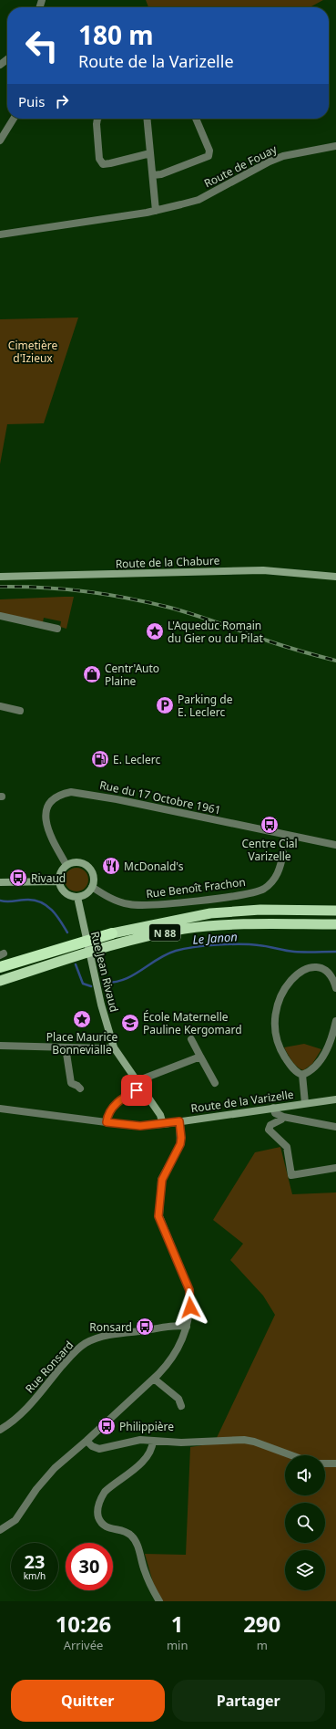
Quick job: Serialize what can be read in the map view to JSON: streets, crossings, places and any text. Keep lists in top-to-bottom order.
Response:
{
  "streets": {
    "highway": ["N 88"],
    "main road": ["Route de la Chabure", "Rue Jean Rivaud", "Route de la Varizelle"],
    "street": [
      "Route de Fouay",
      "Rue du 17 Octobre 1961",
      "Rue Benoît Frachon",
      "Rue Ronsard"
    ]
  },
  "crossings": [
    ["Rue du 17 Octobre 1961", "Rue Benoît Frachon"],
    ["Rue du 17 Octobre 1961", "Rue Jean Rivaud"],
    ["Rue Benoît Frachon", "Rue Jean Rivaud"],
    ["Rue Jean Rivaud", "Route de la Varizelle"]
  ],
  "water": ["Le Janon"],
  "parks": ["Cimetière d'Izieux"],
  "places": {
    "place": ["L'Aqueduc Romain du Gier ou du Pilat", "Place Maurice Bonnevialle"],
    "shop": ["Centr'Auto Plaine"],
    "parking": ["Parking de E. Leclerc"],
    "fuel station": ["E. Leclerc"],
    "bus stop": [
      "Centre Cial Varizelle",
      "Rivaud",
      "Ronsard",
      "Philippière"
    ],
    "restaurant": ["McDonald's"],
    "school or university": ["École Maternelle Pauline Kergomard"]
  },
  "page": {
    "turn": ["180 m", "Route de la Varizelle"],
    "then": "Puis",
    "speed": "23 km/h",
    "limit": "30",
    "eta": [
      "10:26",
      "Arrivée",
      "1",
      "min",
      "290",
      "m"
    ],
    "buttons": ["Quitter", "Partager"]
  }
}
